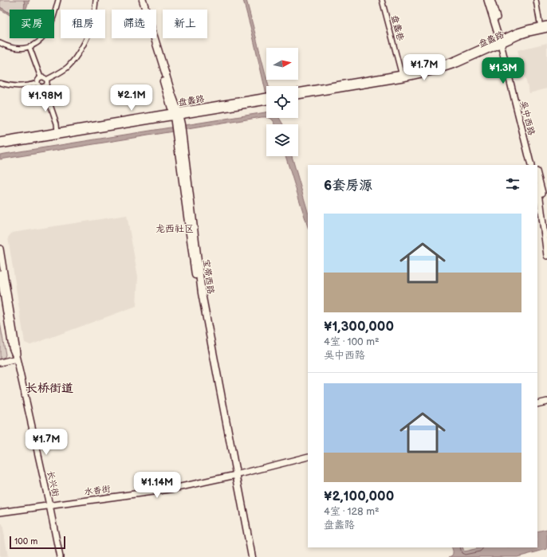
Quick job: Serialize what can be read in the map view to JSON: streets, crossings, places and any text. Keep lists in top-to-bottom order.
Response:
{
  "streets": {
    "main road": [
      "盘蠡路",
      "吴中西路",
      "宝带西路",
      "长兴街",
      "水香街"
    ],
    "street": ["盘蠡巷"]
  },
  "crossings": [
    ["盘蠡巷", "盘蠡路"],
    ["盘蠡路", "吴中西路"],
    ["盘蠡路", "宝带西路"],
    ["宝带西路", "水香街"],
    ["长兴街", "水香街"]
  ],
  "districts": ["龙西社区", "长桥街道"],
  "scale_bar": "100 m",
  "north": "right",
  "page": {
    "chip": [
      "买房",
      "租房",
      "筛选",
      "新上"
    ],
    "price": [
      "¥1.7M",
      "¥1.3M",
      "¥2.1M",
      "¥1.98M",
      "¥1.7M",
      "¥1.14M"
    ],
    "heading": "6套房源",
    "list": [
      {
        "name": "¥1,300,000",
        "note": "4室 · 100 m² · 吴中西路"
      },
      {
        "name": "¥2,100,000",
        "note": "4室 · 128 m² · 盘蠡路"
      }
    ],
    "scale": "100 m"
  }
}
